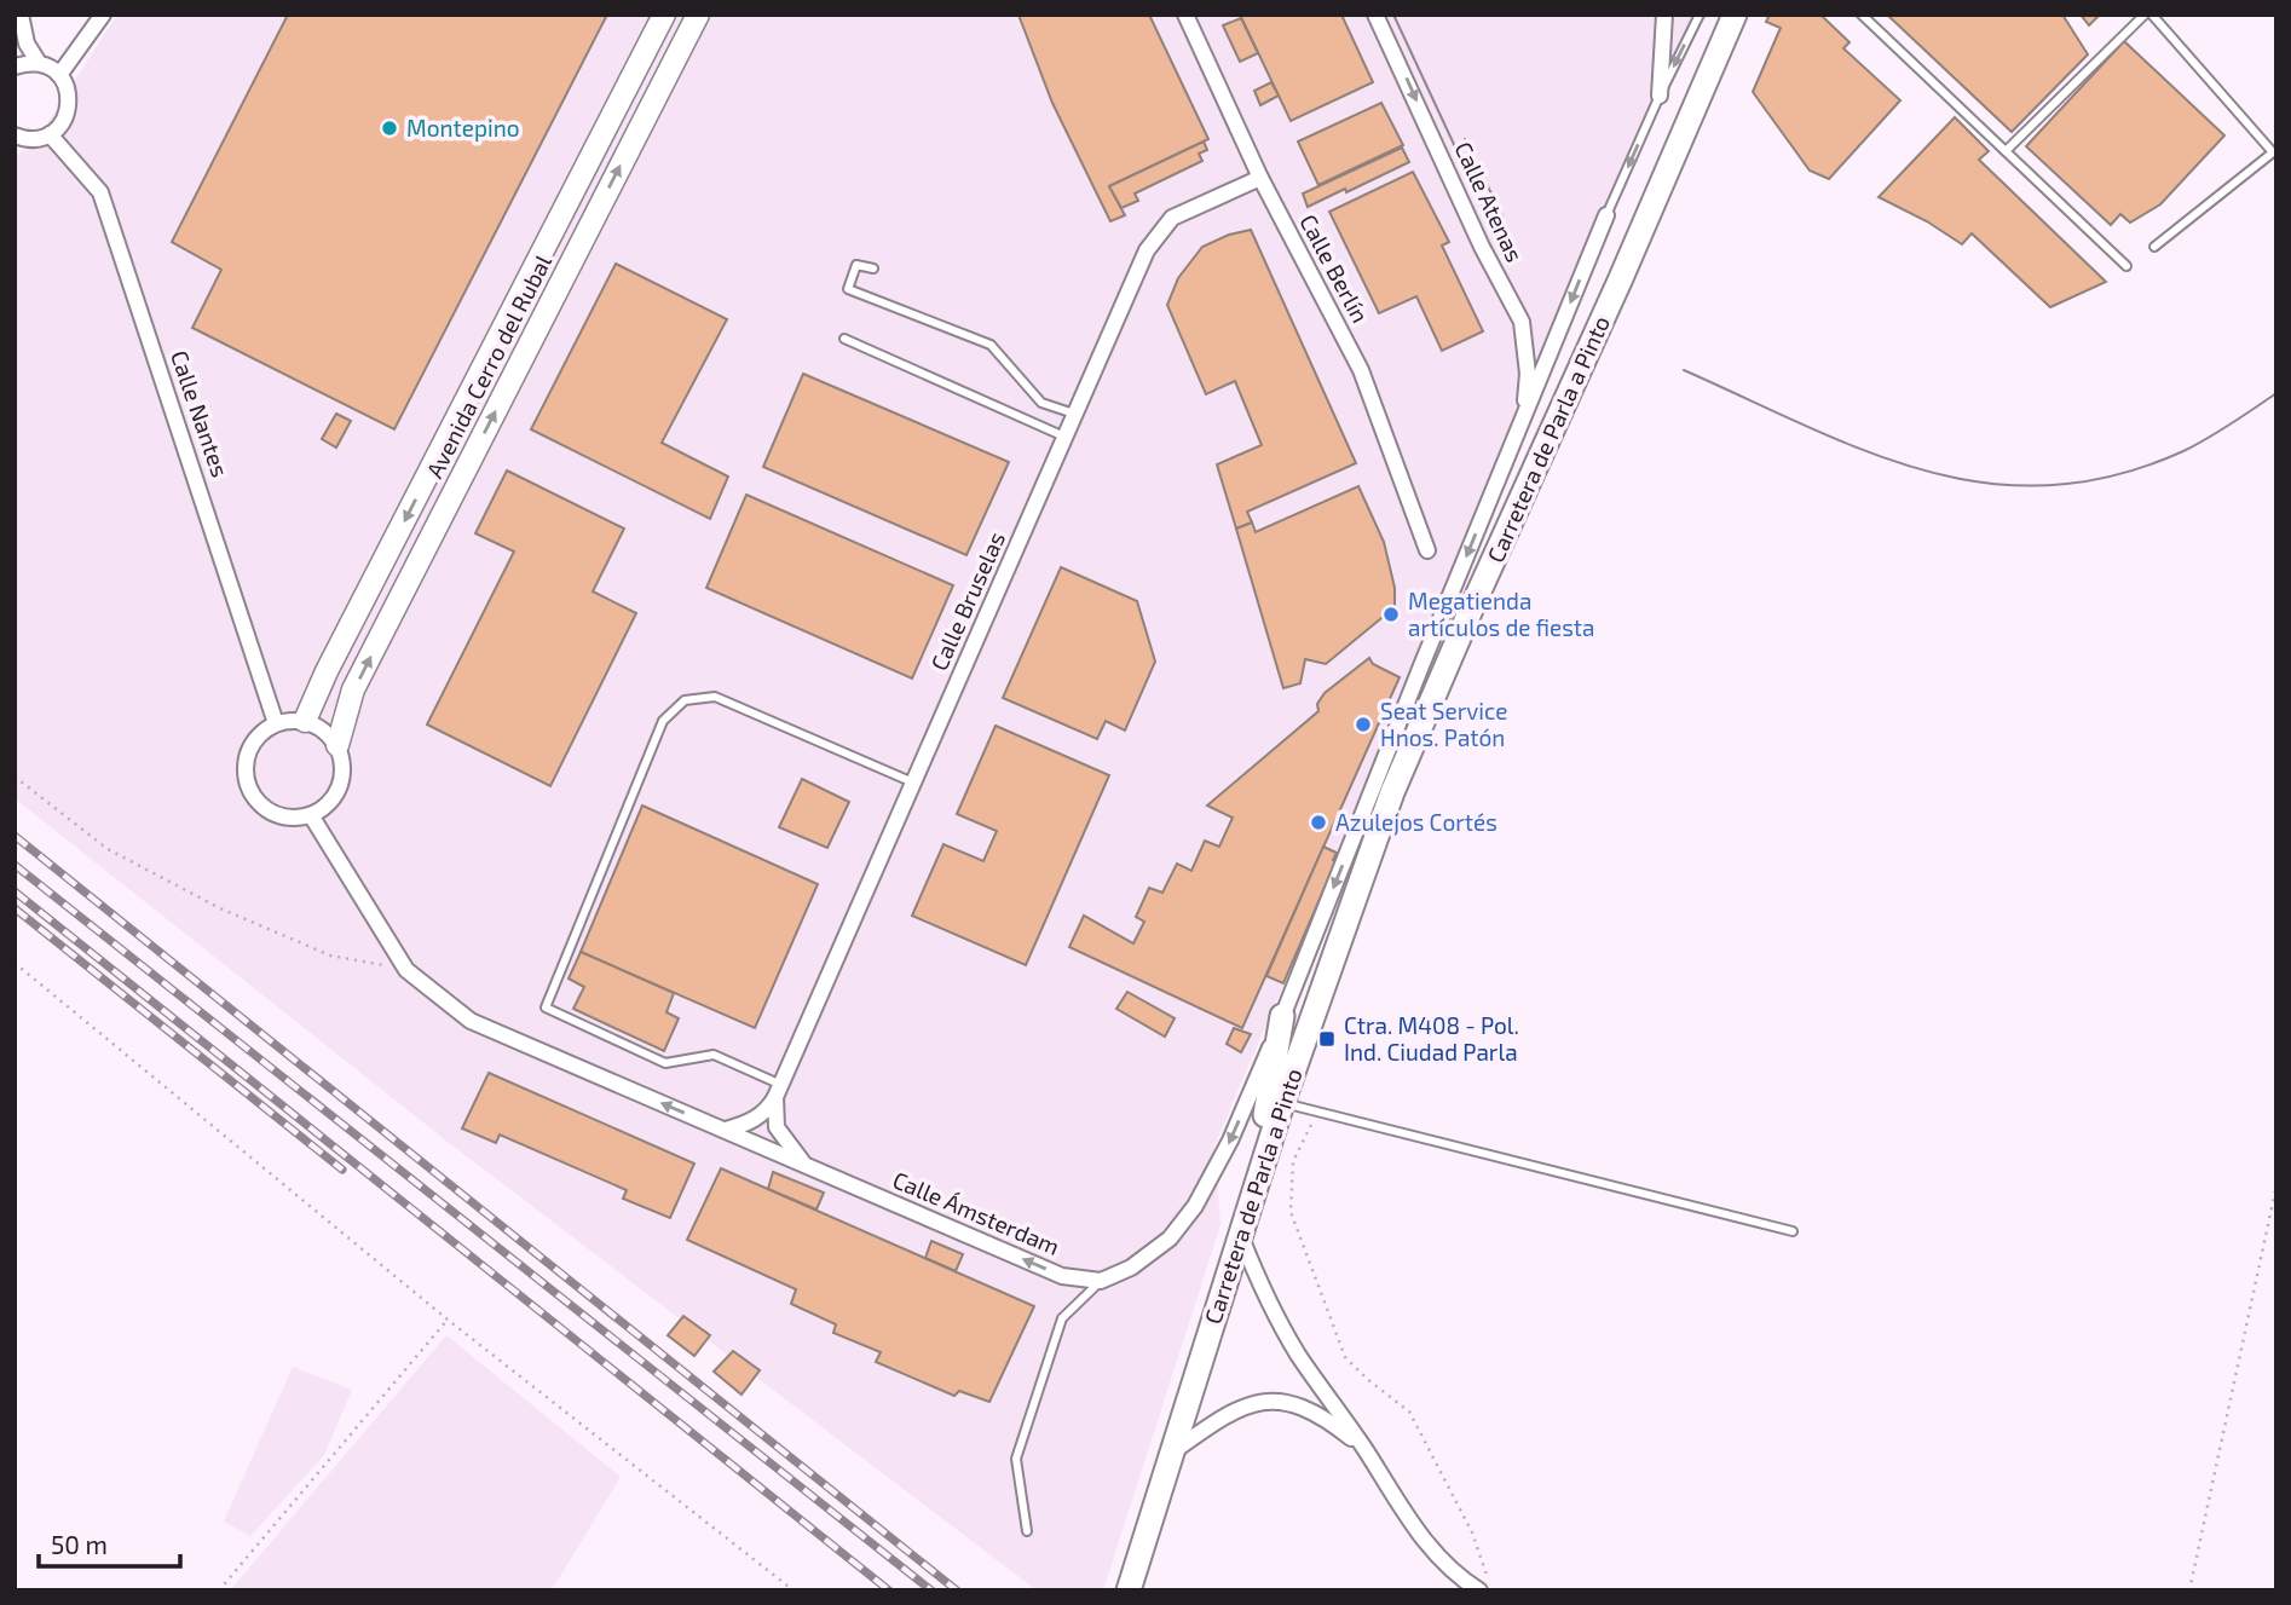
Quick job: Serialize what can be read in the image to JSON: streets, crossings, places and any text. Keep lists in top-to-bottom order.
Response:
{
  "streets": {
    "main road": ["Carretera de Parla a Pinto"],
    "street": [
      "Calle Atenas",
      "Calle Berlín",
      "Avenida Cerro del Rubal",
      "Calle Nantes",
      "Calle Bruselas",
      "Calle Ámsterdam"
    ]
  },
  "crossings": [
    ["Calle Berlín", "Calle Bruselas"],
    ["Avenida Cerro del Rubal", "Calle Nantes"],
    ["Avenida Cerro del Rubal", "Calle Ámsterdam"],
    ["Calle Nantes", "Calle Ámsterdam"]
  ],
  "one_way": ["Calle Atenas", "Calle Ámsterdam"],
  "places": {
    "other": [
      "Montepino",
      "Megatienda artículos de fiesta",
      "Seat Service Hnos. Patón",
      "Azulejos Cortés"
    ],
    "transit": ["Ctra. M408 - Pol. Ind. Ciudad Parla"]
  },
  "scale_bar": "50 m"
}
